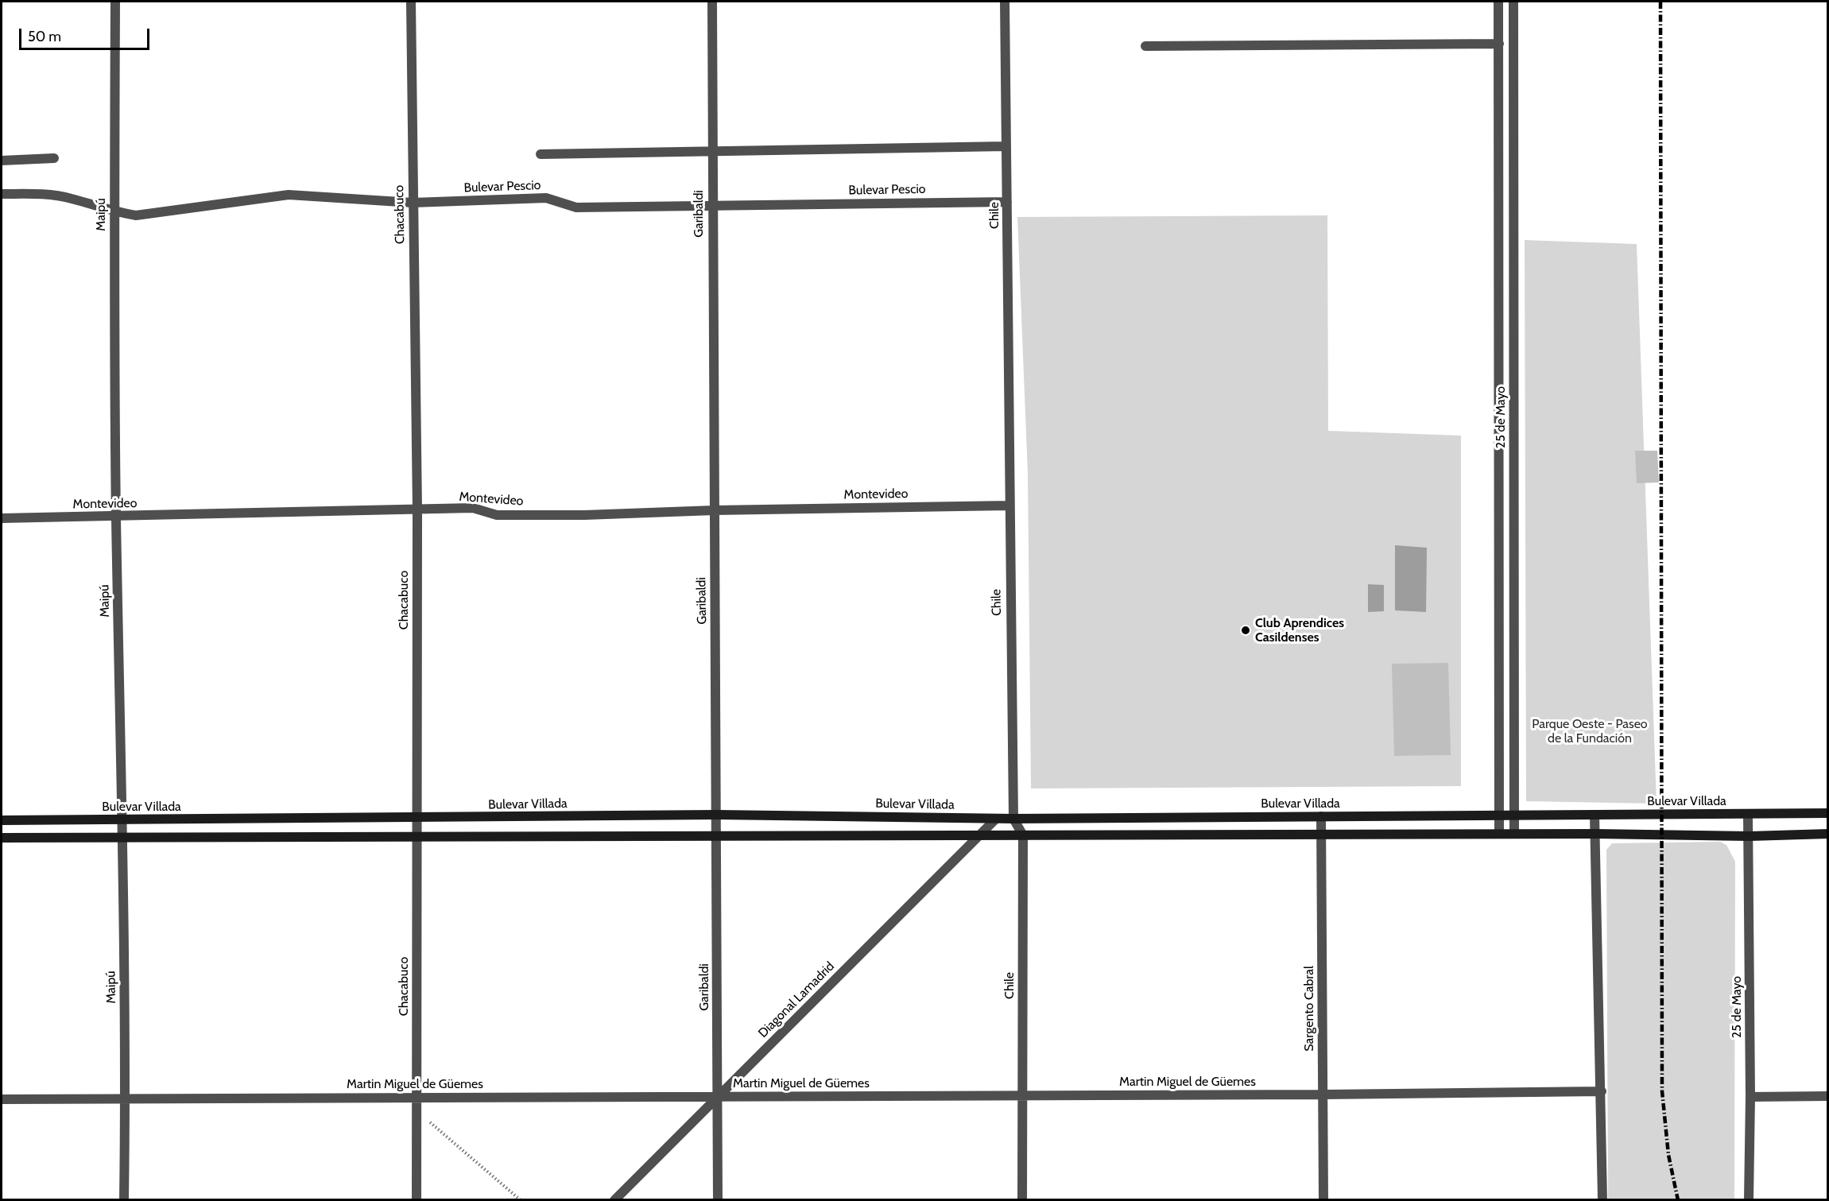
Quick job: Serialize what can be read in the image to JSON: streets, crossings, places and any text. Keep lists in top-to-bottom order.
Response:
{
  "streets": {
    "main road": ["Bulevar Villada"],
    "street": [
      "Bulevar Pescio",
      "Garibaldi",
      "Maipú",
      "Chacabuco",
      "Chile",
      "25 de Mayo",
      "Montevideo",
      "Diagonal Lamadrid",
      "Sargento Cabral",
      "Martin Miguel de Güemes"
    ]
  },
  "crossings": [
    ["Bulevar Pescio", "Garibaldi"],
    ["Bulevar Pescio", "Maipú"],
    ["Bulevar Pescio", "Chacabuco"],
    ["Bulevar Pescio", "Chile"],
    ["Garibaldi", "Montevideo"],
    ["Garibaldi", "Bulevar Villada"],
    ["Garibaldi", "Diagonal Lamadrid"],
    ["Garibaldi", "Martin Miguel de Güemes"],
    ["Maipú", "Montevideo"],
    ["Maipú", "Bulevar Villada"],
    ["Maipú", "Martin Miguel de Güemes"],
    ["Chacabuco", "Montevideo"],
    ["Chacabuco", "Bulevar Villada"],
    ["Chacabuco", "Martin Miguel de Güemes"],
    ["Chile", "Montevideo"],
    ["Chile", "Bulevar Villada"],
    ["Chile", "Martin Miguel de Güemes"],
    ["25 de Mayo", "Bulevar Villada"],
    ["Bulevar Villada", "Diagonal Lamadrid"],
    ["Bulevar Villada", "Sargento Cabral"],
    ["Diagonal Lamadrid", "Martin Miguel de Güemes"],
    ["Sargento Cabral", "Martin Miguel de Güemes"]
  ],
  "parks": ["Parque Oeste - Paseo de la Fundación"],
  "places": ["Club Aprendices Casildenses"],
  "scale_bar": "50 m"
}
